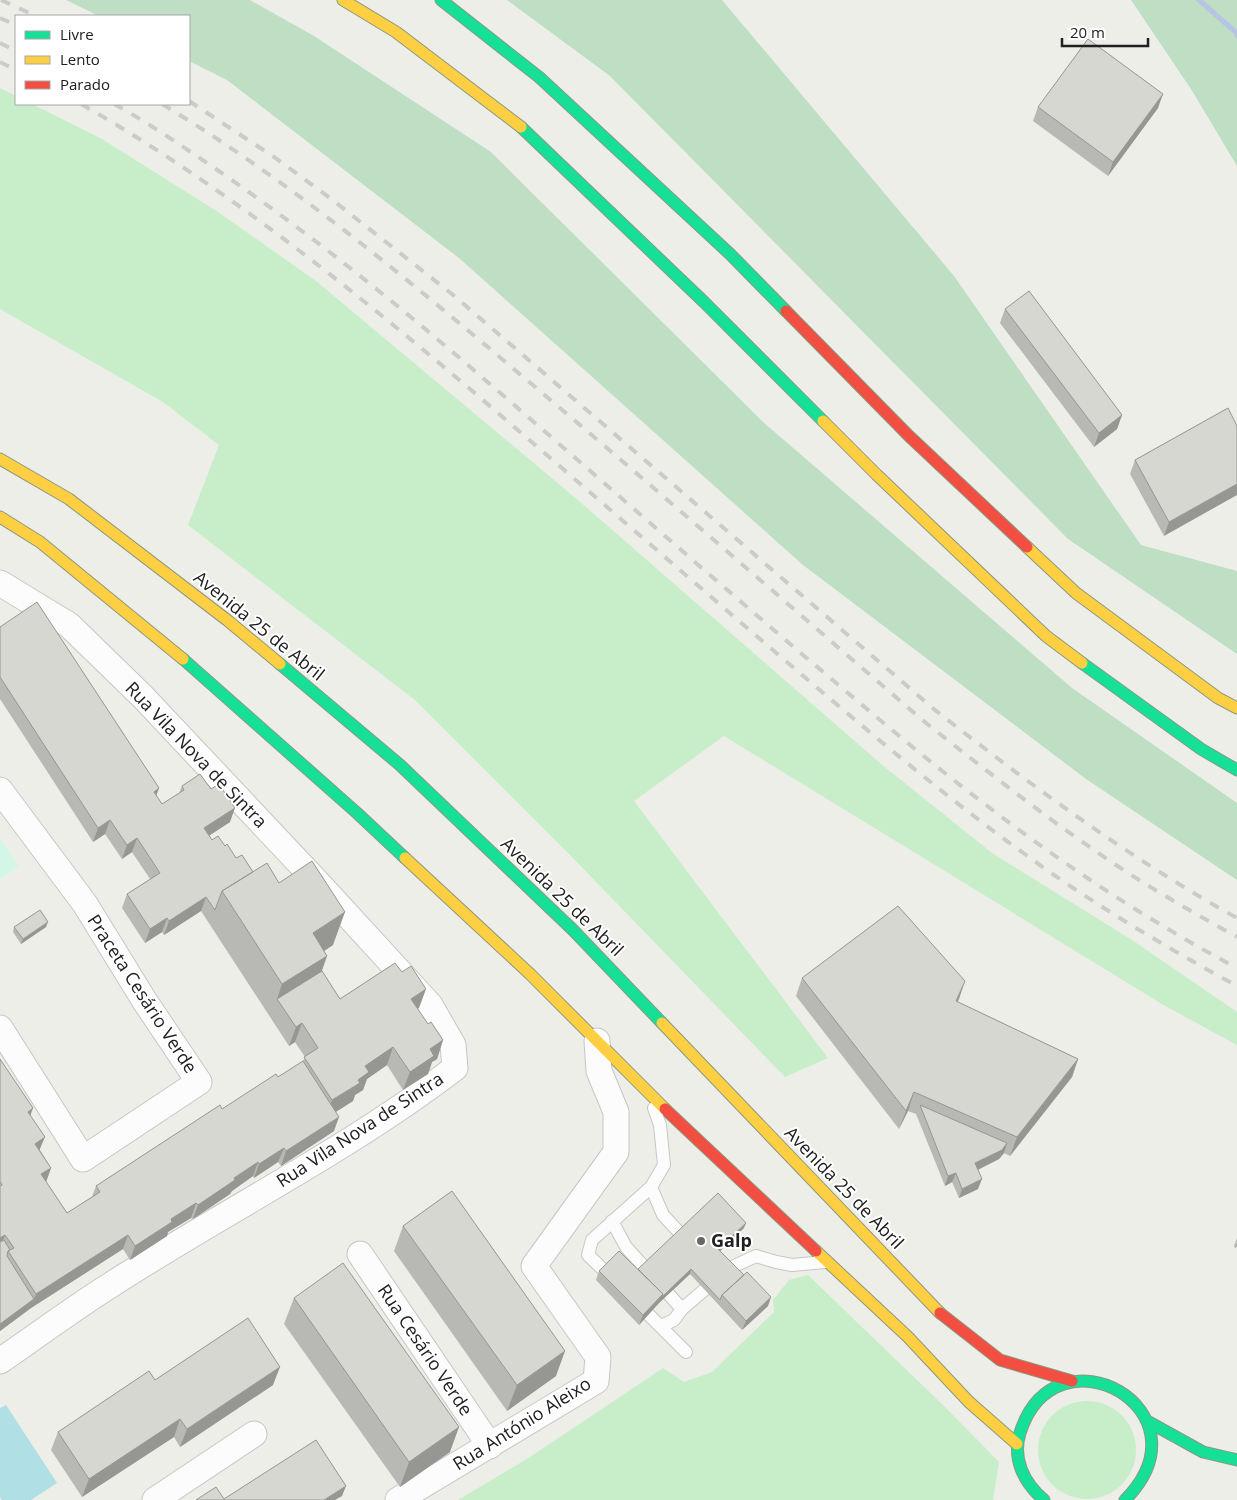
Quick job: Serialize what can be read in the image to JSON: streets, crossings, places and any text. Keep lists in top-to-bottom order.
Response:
{
  "streets": {
    "main road": ["Avenida 25 de Abril"],
    "street": [
      "Rua Vila Nova de Sintra",
      "Praceta Cesário Verde",
      "Rua Cesário Verde",
      "Rua António Aleixo"
    ]
  },
  "crossings": [
    ["Rua Cesário Verde", "Rua António Aleixo"]
  ],
  "places": ["Galp"],
  "legend": ["Livre", "Lento", "Parado"],
  "scale_bar": "20 m"
}
